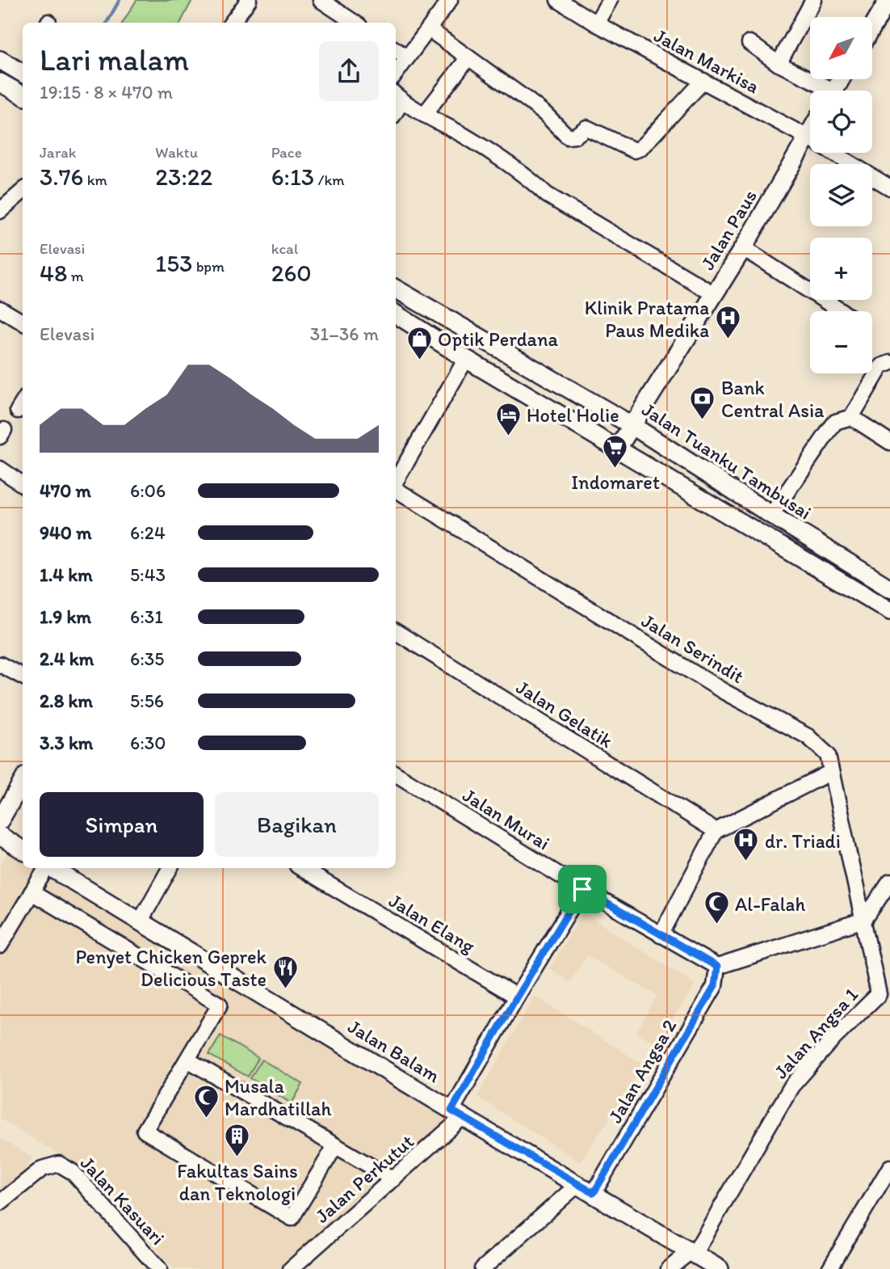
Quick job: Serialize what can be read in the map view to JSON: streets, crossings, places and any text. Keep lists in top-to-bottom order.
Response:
{
  "streets": {
    "main road": ["Jalan Paus", "Jalan Tuanku Tambusai", "Jalan Balam"],
    "street": [
      "Jalan Markisa",
      "Jalan Serindit",
      "Jalan Gelatik",
      "Jalan Murai",
      "Jalan Elang",
      "Jalan Angsa 1",
      "Jalan Angsa 2",
      "Jalan Perkutut",
      "Jalan Kasuari"
    ]
  },
  "crossings": [
    ["Jalan Markisa", "Jalan Paus"],
    ["Jalan Paus", "Jalan Tuanku Tambusai"],
    ["Jalan Serindit", "Jalan Angsa 1"],
    ["Jalan Murai", "Jalan Angsa 2"],
    ["Jalan Murai", "Jalan Perkutut"],
    ["Jalan Elang", "Jalan Perkutut"],
    ["Jalan Angsa 1", "Jalan Balam"],
    ["Jalan Balam", "Jalan Angsa 2"],
    ["Jalan Balam", "Jalan Perkutut"]
  ],
  "places": {
    "hospital": ["Klinik Pratama Paus Medika", "dr. Triadi"],
    "shop": ["Optik Perdana"],
    "bank": ["Bank Central Asia"],
    "hotel": ["Hotel Holie"],
    "supermarket": ["Indomaret"],
    "mosque": ["Al-Falah", "Musala Mardhatillah"],
    "restaurant": ["Penyet Chicken Geprek Delicious Taste"],
    "building": ["Fakultas Sains dan Teknologi"]
  },
  "north": "bottom left",
  "page": {
    "map_buttons": ["+", "−"],
    "heading": ["Lari malam", "19:15 · 8 × 470 m"],
    "stats": [
      ["Jarak", "3.76 km"],
      ["Waktu", "23:22"],
      ["Pace", "6:13 /km"],
      ["Elevasi", "48 m"],
      ["153 bpm"],
      ["kcal", "260"]
    ],
    "chart": ["Elevasi", "31–36 m"],
    "list": [
      {
        "name": "470 m",
        "note": "6:06"
      },
      {
        "name": "940 m",
        "note": "6:24"
      },
      {
        "name": "1.4 km",
        "note": "5:43"
      },
      {
        "name": "1.9 km",
        "note": "6:31"
      },
      {
        "name": "2.4 km",
        "note": "6:35"
      },
      {
        "name": "2.8 km",
        "note": "5:56"
      },
      {
        "name": "3.3 km",
        "note": "6:30"
      }
    ],
    "buttons": ["Simpan", "Bagikan"]
  }
}
